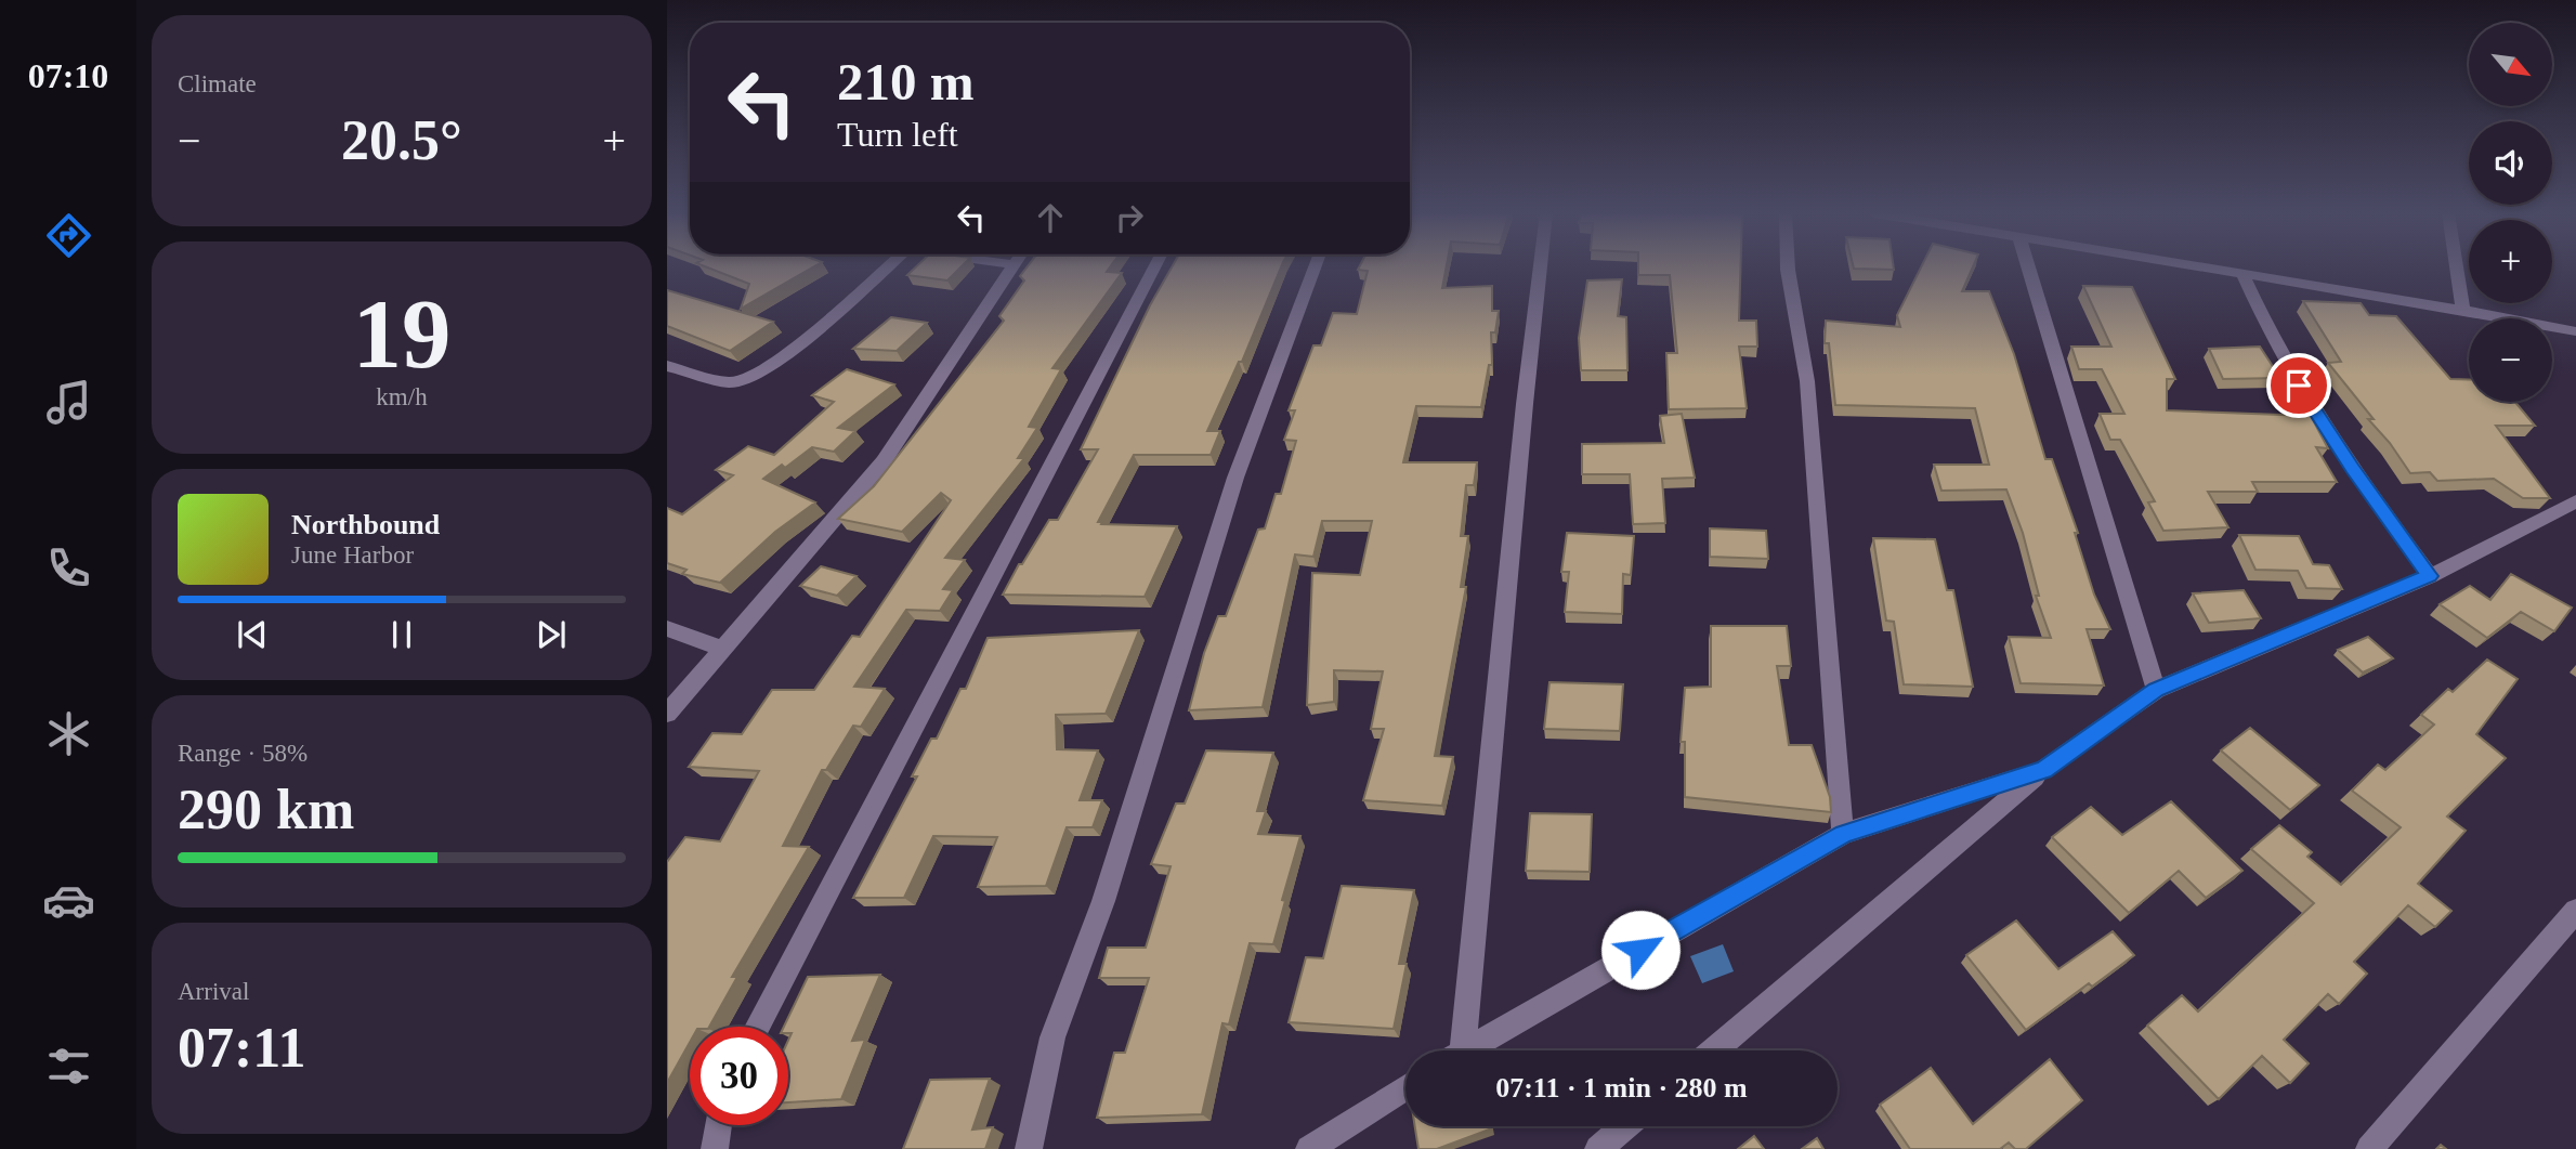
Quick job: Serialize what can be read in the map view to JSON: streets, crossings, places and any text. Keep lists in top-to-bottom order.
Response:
{
  "north": "bottom right",
  "page": {
    "tabs": "07:10",
    "tile": [
      "Climate",
      ["19", "km/h"],
      ["Range · 58%", "290 km"],
      ["Arrival", "07:11"]
    ],
    "map_buttons": ["+", "−"],
    "turn": ["210 m", "Turn left"],
    "heat": ["−", "20.5°", "+"],
    "song": ["Northbound", "June Harbor"],
    "limit": "30",
    "trip": "07:11 · 1 min · 280 m"
  }
}
